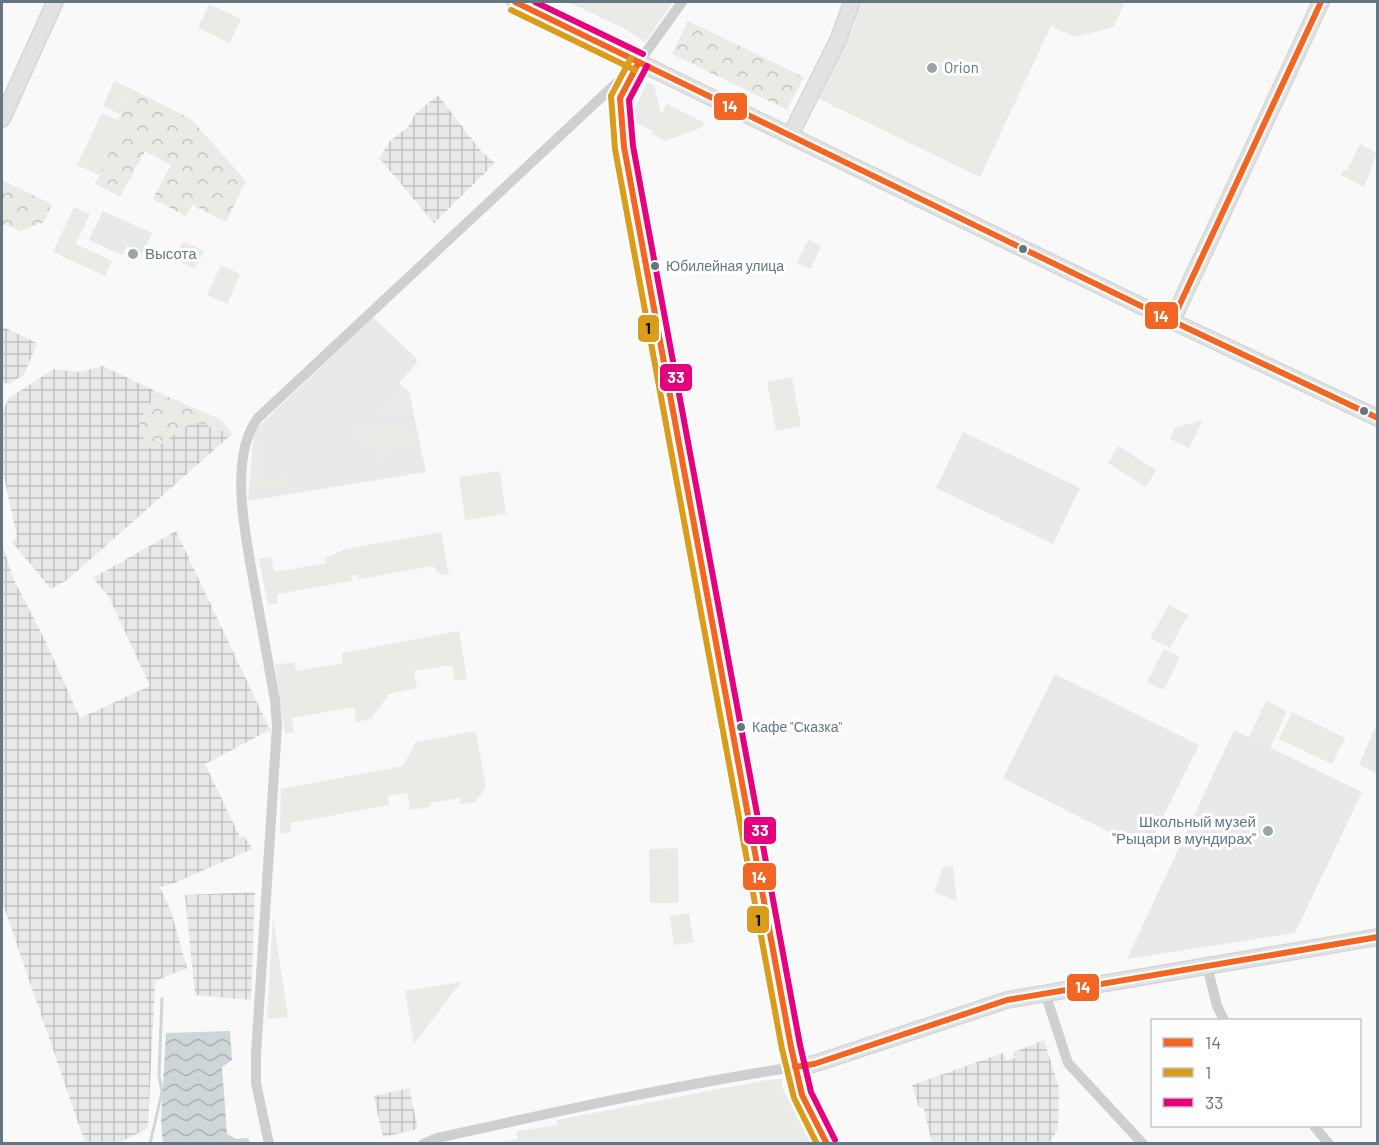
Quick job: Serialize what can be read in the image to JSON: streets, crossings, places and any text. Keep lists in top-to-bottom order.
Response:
{
  "places": [
    "Orion",
    "Высота",
    "Юбилейная улица",
    "Кафе \"Сказка\"",
    "Школьный музей \"Рыцари в мундирах\""
  ],
  "lines": ["transit line 14", "transit line 33", "transit line 1"],
  "legend": ["14", "1", "33"]
}
